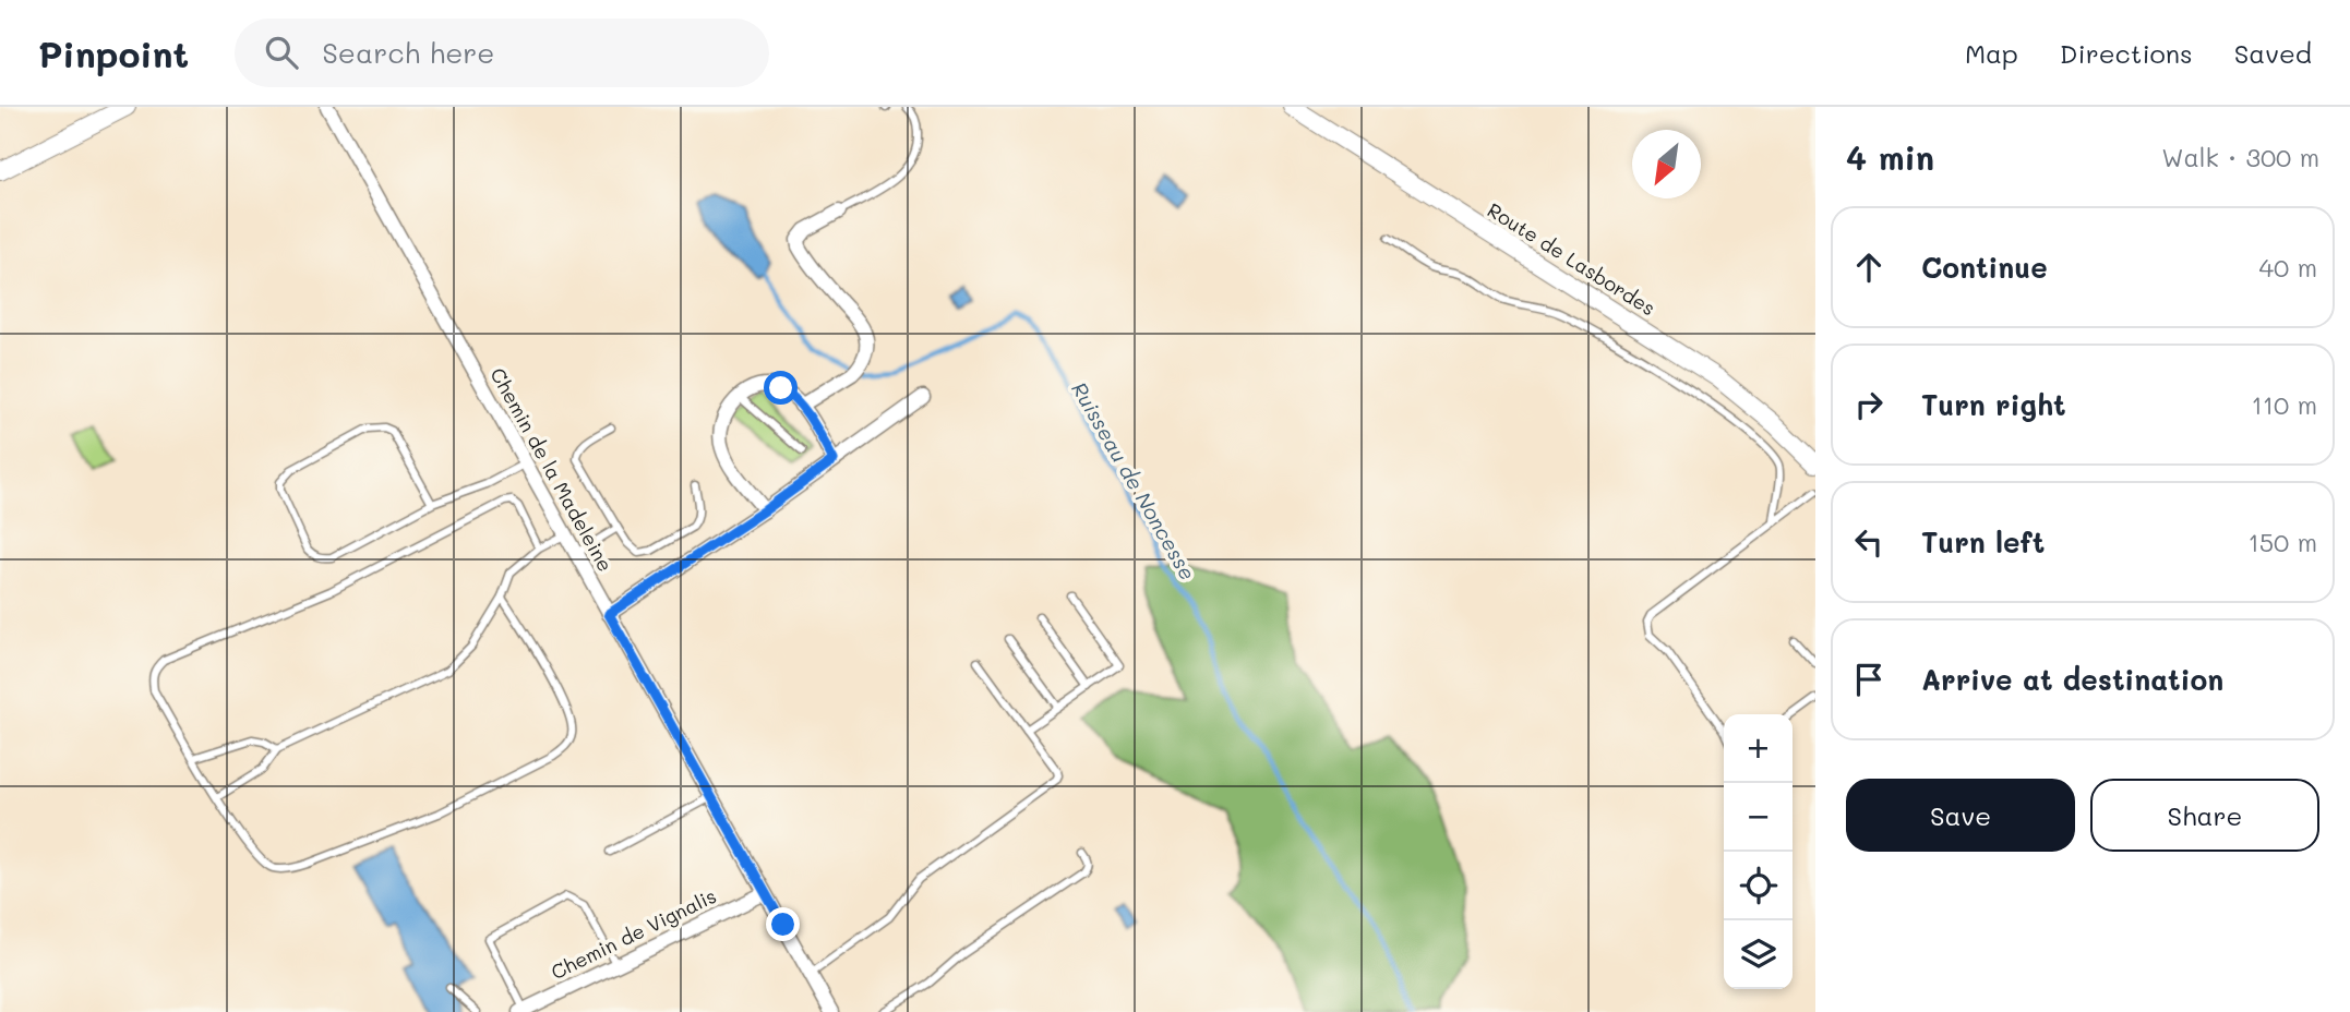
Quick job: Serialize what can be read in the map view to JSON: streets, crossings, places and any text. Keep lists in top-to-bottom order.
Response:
{
  "streets": {
    "street": ["Route de Lasbordes", "Chemin de la Madeleine", "Chemin de Vignalis"]
  },
  "crossings": [
    ["Chemin de la Madeleine", "Chemin de Vignalis"]
  ],
  "water": ["Ruisseau de Noncesse"],
  "north": "bottom left",
  "page": {
    "header": "Pinpoint",
    "search": "Search here",
    "nav": ["Map", "Directions", "Saved"],
    "heading": ["4 min", "Walk · 300 m"],
    "list": [
      ["Continue", "40 m"],
      ["Turn right", "110 m"],
      ["Turn left", "150 m"],
      "Arrive at destination"
    ],
    "map_buttons": ["+", "−"],
    "buttons": ["Save", "Share"]
  }
}
